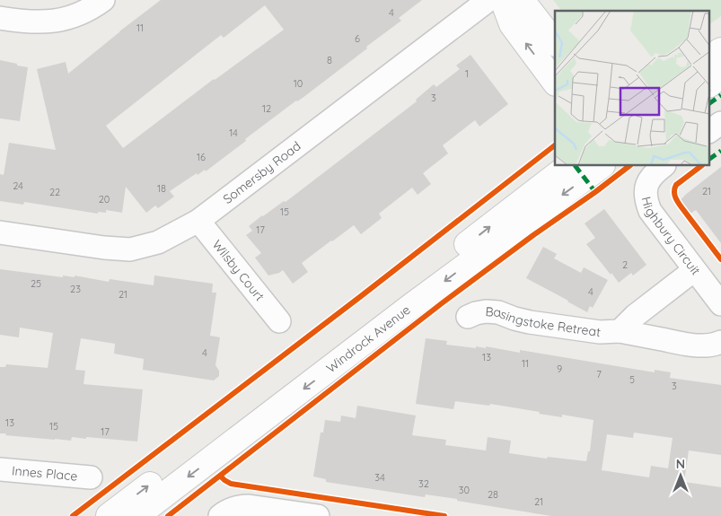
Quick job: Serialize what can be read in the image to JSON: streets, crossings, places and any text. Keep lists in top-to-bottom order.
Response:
{
  "streets": {
    "street": [
      "Somersby Road",
      "Highbury Circuit",
      "Wilsby Court",
      "Basingstoke Retreat",
      "Windrock Avenue",
      "Innes Place"
    ]
  },
  "crossings": [
    ["Somersby Road", "Wilsby Court"],
    ["Highbury Circuit", "Basingstoke Retreat"]
  ],
  "house_numbers": [
    "4",
    "11",
    "6",
    "8",
    "1",
    "10",
    "3",
    "12",
    "14",
    "16",
    "24",
    "18",
    "21",
    "22",
    "20",
    "15",
    "17",
    "2",
    "25",
    "23",
    "4",
    "21",
    "4",
    "13",
    "11",
    "9",
    "7",
    "5",
    "3",
    "13",
    "15",
    "17",
    "34",
    "32",
    "30",
    "28",
    "21"
  ],
  "north": "top"
}
